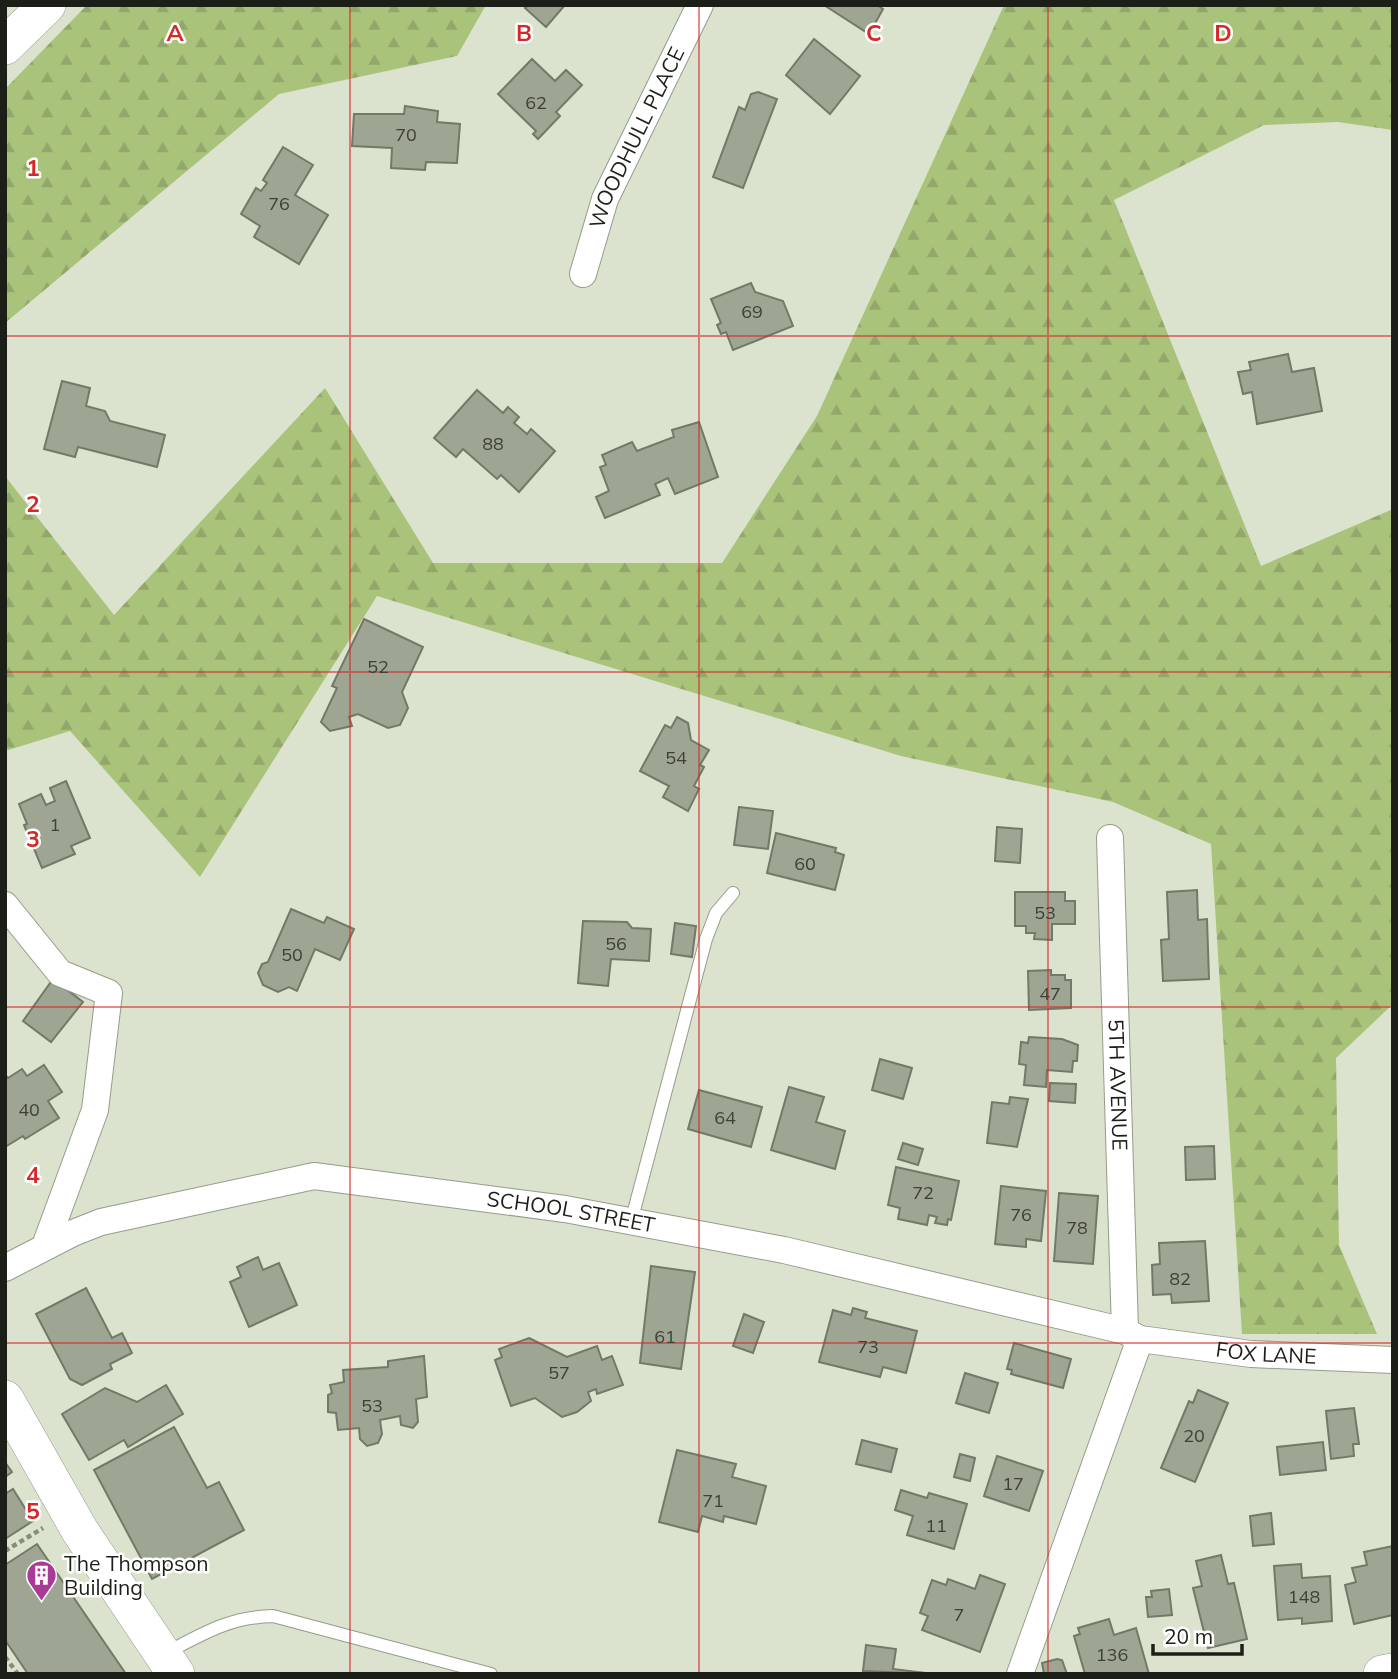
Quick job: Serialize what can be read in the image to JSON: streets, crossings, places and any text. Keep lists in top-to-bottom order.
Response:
{
  "streets": {
    "street": [
      "WOODHULL PLACE",
      "5TH AVENUE",
      "SCHOOL STREET",
      "FOX LANE"
    ]
  },
  "crossings": [
    ["5TH AVENUE", "SCHOOL STREET"],
    ["5TH AVENUE", "FOX LANE"],
    ["SCHOOL STREET", "FOX LANE"]
  ],
  "places": {
    "building": ["The Thompson Building"]
  },
  "house_numbers": [
    "62",
    "70",
    "76",
    "69",
    "88",
    "52",
    "54",
    "1",
    "60",
    "53",
    "56",
    "50",
    "47",
    "40",
    "64",
    "72",
    "76",
    "78",
    "82",
    "61",
    "73",
    "57",
    "53",
    "20",
    "17",
    "71",
    "11",
    "148",
    "7",
    "136"
  ],
  "scale_bar": "20 m",
  "grid": {
    "columns": [
      "A",
      "B",
      "C",
      "D"
    ],
    "rows": [
      "1",
      "2",
      "3",
      "4",
      "5"
    ]
  }
}
